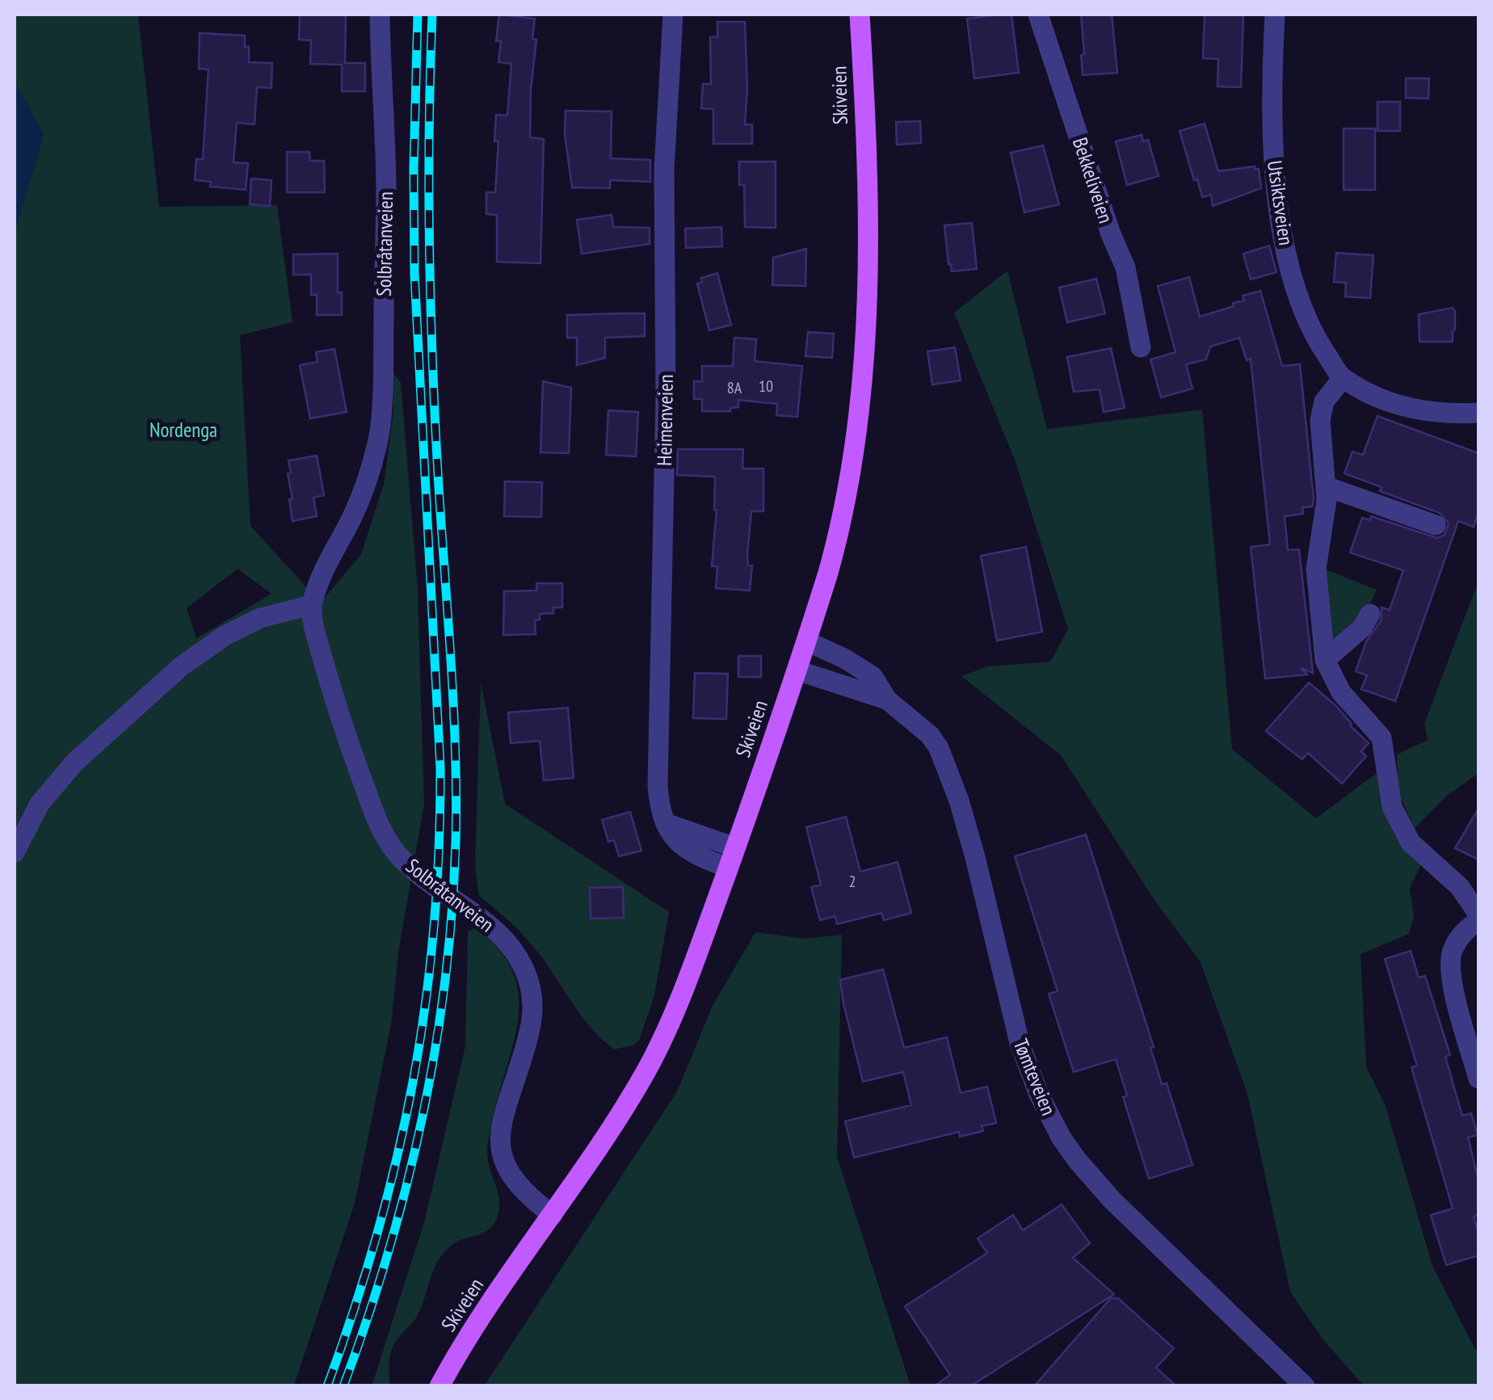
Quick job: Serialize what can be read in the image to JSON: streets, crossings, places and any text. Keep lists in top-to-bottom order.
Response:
{
  "streets": {
    "main road": ["Skiveien"],
    "street": [
      "Bekkeliveien",
      "Utsiktsveien",
      "Solbråtanveien",
      "Heimenveien",
      "Tømteveien"
    ]
  },
  "crossings": [
    ["Skiveien", "Solbråtanveien"],
    ["Skiveien", "Heimenveien"],
    ["Skiveien", "Tømteveien"]
  ],
  "parks": ["Nordenga"],
  "house_numbers": ["10", "8A", "2"]
}
